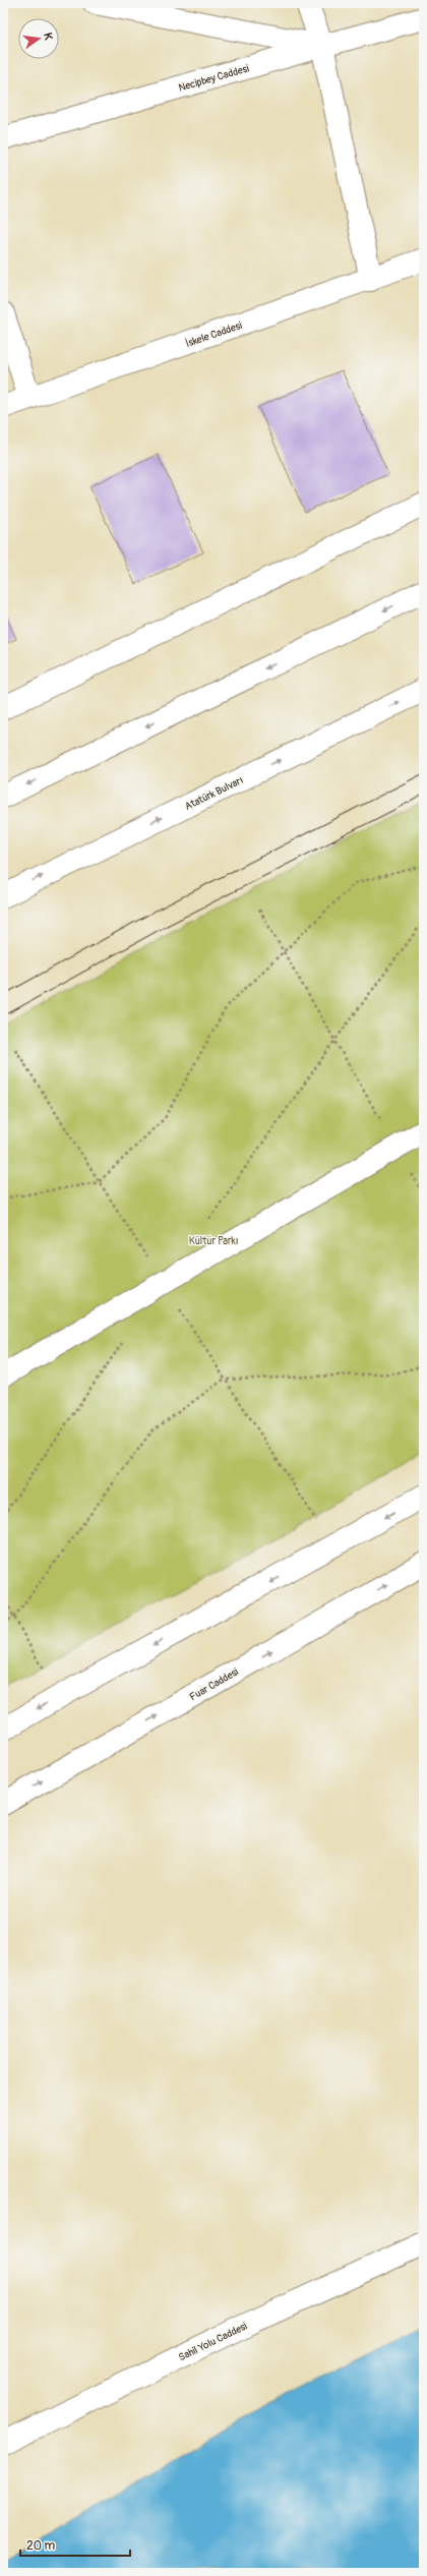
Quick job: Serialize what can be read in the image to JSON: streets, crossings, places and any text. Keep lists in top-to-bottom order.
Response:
{
  "streets": {
    "street": [
      "Necipbey Caddesi",
      "İskele Caddesi",
      "Atatürk Bulvarı",
      "Fuar Caddesi",
      "Sahil Yolu Caddesi"
    ]
  },
  "parks": ["Kültür Parkı"],
  "scale_bar": "20 m",
  "north": "right"
}
